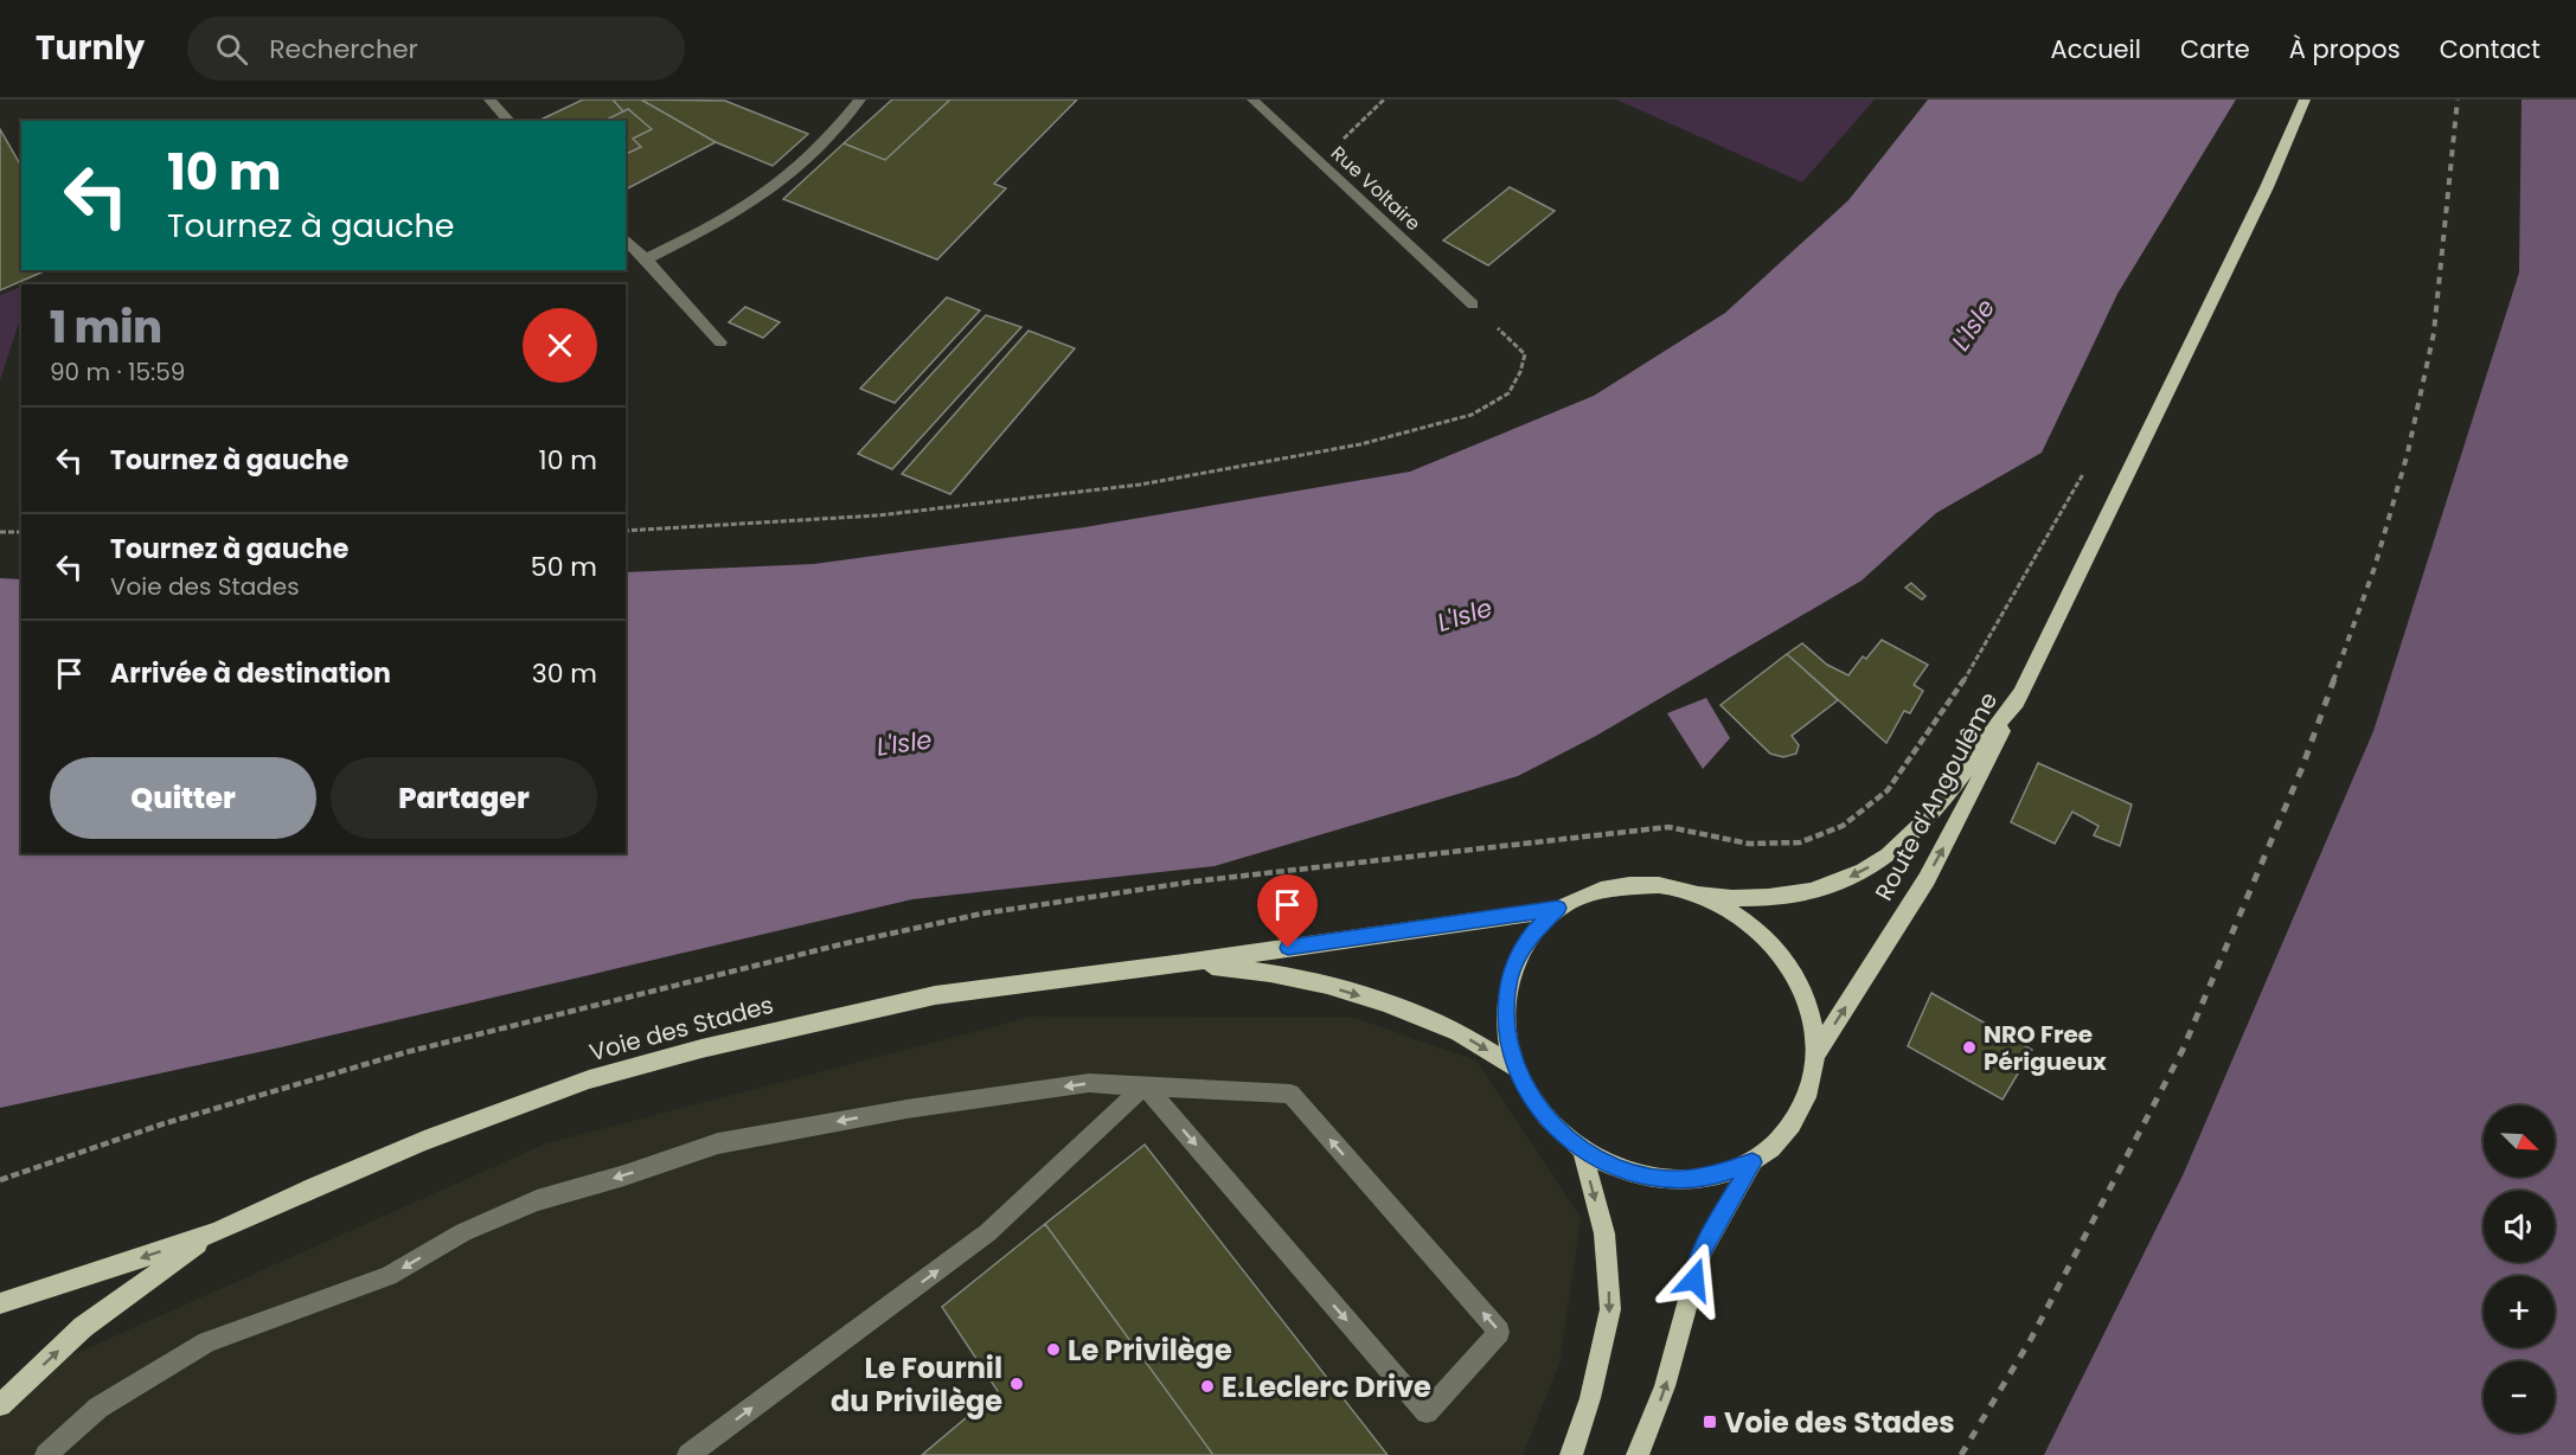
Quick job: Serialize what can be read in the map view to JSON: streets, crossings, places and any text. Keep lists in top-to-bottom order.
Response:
{
  "streets": {
    "main road": ["Route d'Angoulême", "Voie des Stades"],
    "street": ["Rue Voltaire"]
  },
  "water": ["L'Isle"],
  "places": {
    "other": [
      "NRO Free Périgueux",
      "Le Privilège",
      "Le Fournil du Privilège",
      "E.Leclerc Drive"
    ],
    "transit": ["Voie des Stades"]
  },
  "north": "bottom right",
  "page": {
    "header": "Turnly",
    "search": "Rechercher",
    "nav": [
      "Accueil",
      "Carte",
      "À propos",
      "Contact"
    ],
    "turn": ["10 m", "Tournez à gauche"],
    "heading": ["1 min", "90 m · 15:59"],
    "list": [
      {
        "name": "Tournez à gauche",
        "value": "10 m"
      },
      {
        "name": "Tournez à gauche",
        "note": "Voie des Stades",
        "value": "50 m"
      },
      {
        "name": "Arrivée à destination",
        "value": "30 m"
      }
    ],
    "buttons": ["Quitter", "Partager"],
    "map_buttons": ["+", "−"]
  }
}
